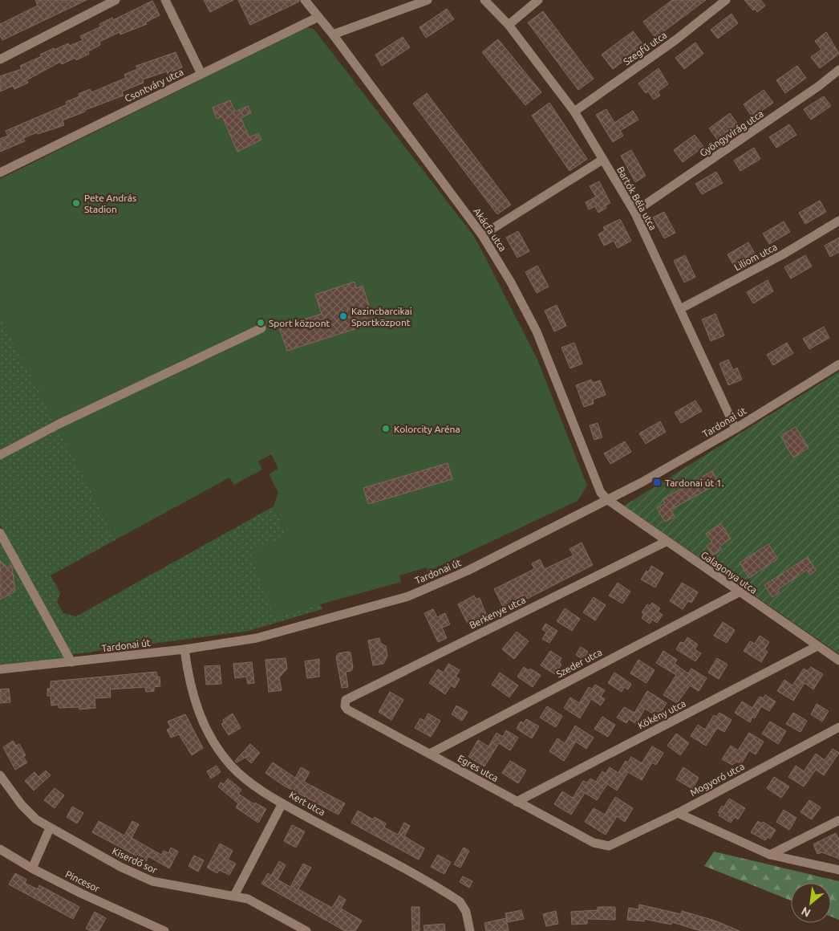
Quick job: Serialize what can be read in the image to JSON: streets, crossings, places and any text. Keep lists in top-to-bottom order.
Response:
{
  "streets": {
    "street": [
      "Szegfű utca",
      "Csontváry utca",
      "Gyöngyvirág utca",
      "Bartók Béla utca",
      "Akácfa utca",
      "Liliom utca",
      "Tardonai út",
      "Galagonya utca",
      "Berkenye utca",
      "Szeder utca",
      "Kökény utca",
      "Egres utca",
      "Mogyoró utca",
      "Kert utca",
      "Kiserdő sor",
      "Pincesor"
    ]
  },
  "crossings": [
    ["Szegfű utca", "Bartók Béla utca"],
    ["Csontváry utca", "Akácfa utca"],
    ["Gyöngyvirág utca", "Bartók Béla utca"],
    ["Bartók Béla utca", "Liliom utca"],
    ["Bartók Béla utca", "Tardonai út"],
    ["Akácfa utca", "Tardonai út"],
    ["Akácfa utca", "Galagonya utca"],
    ["Tardonai út", "Galagonya utca"],
    ["Tardonai út", "Kert utca"],
    ["Galagonya utca", "Berkenye utca"],
    ["Galagonya utca", "Szeder utca"],
    ["Galagonya utca", "Kökény utca"],
    ["Berkenye utca", "Egres utca"],
    ["Szeder utca", "Egres utca"],
    ["Kökény utca", "Egres utca"],
    ["Egres utca", "Mogyoró utca"]
  ],
  "places": {
    "other": [
      "Pete András Stadion",
      "Kazincbarcikai Sportközpont",
      "Sport központ",
      "Kolorcity Aréna"
    ],
    "transit": ["Tardonai út 1."]
  },
  "north": "bottom left"
}
